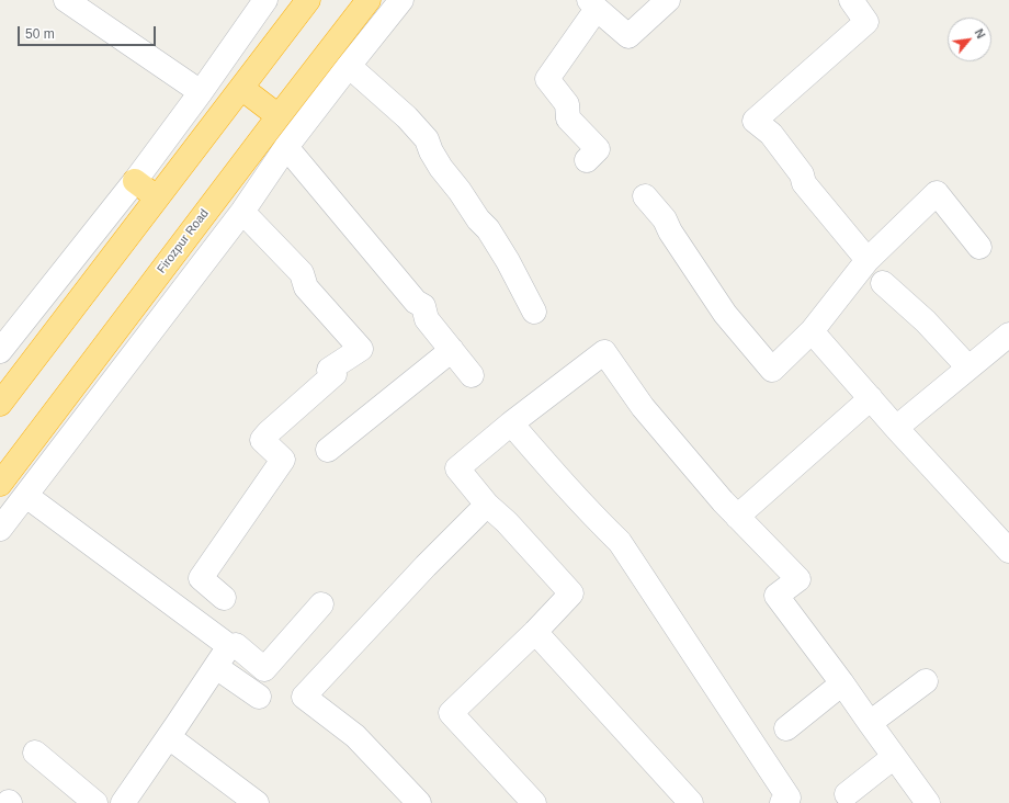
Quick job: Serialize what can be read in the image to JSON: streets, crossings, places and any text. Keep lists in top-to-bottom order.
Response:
{
  "streets": {
    "highway": ["Firozpur Road"]
  },
  "scale_bar": "50 m",
  "north": "top right"
}
